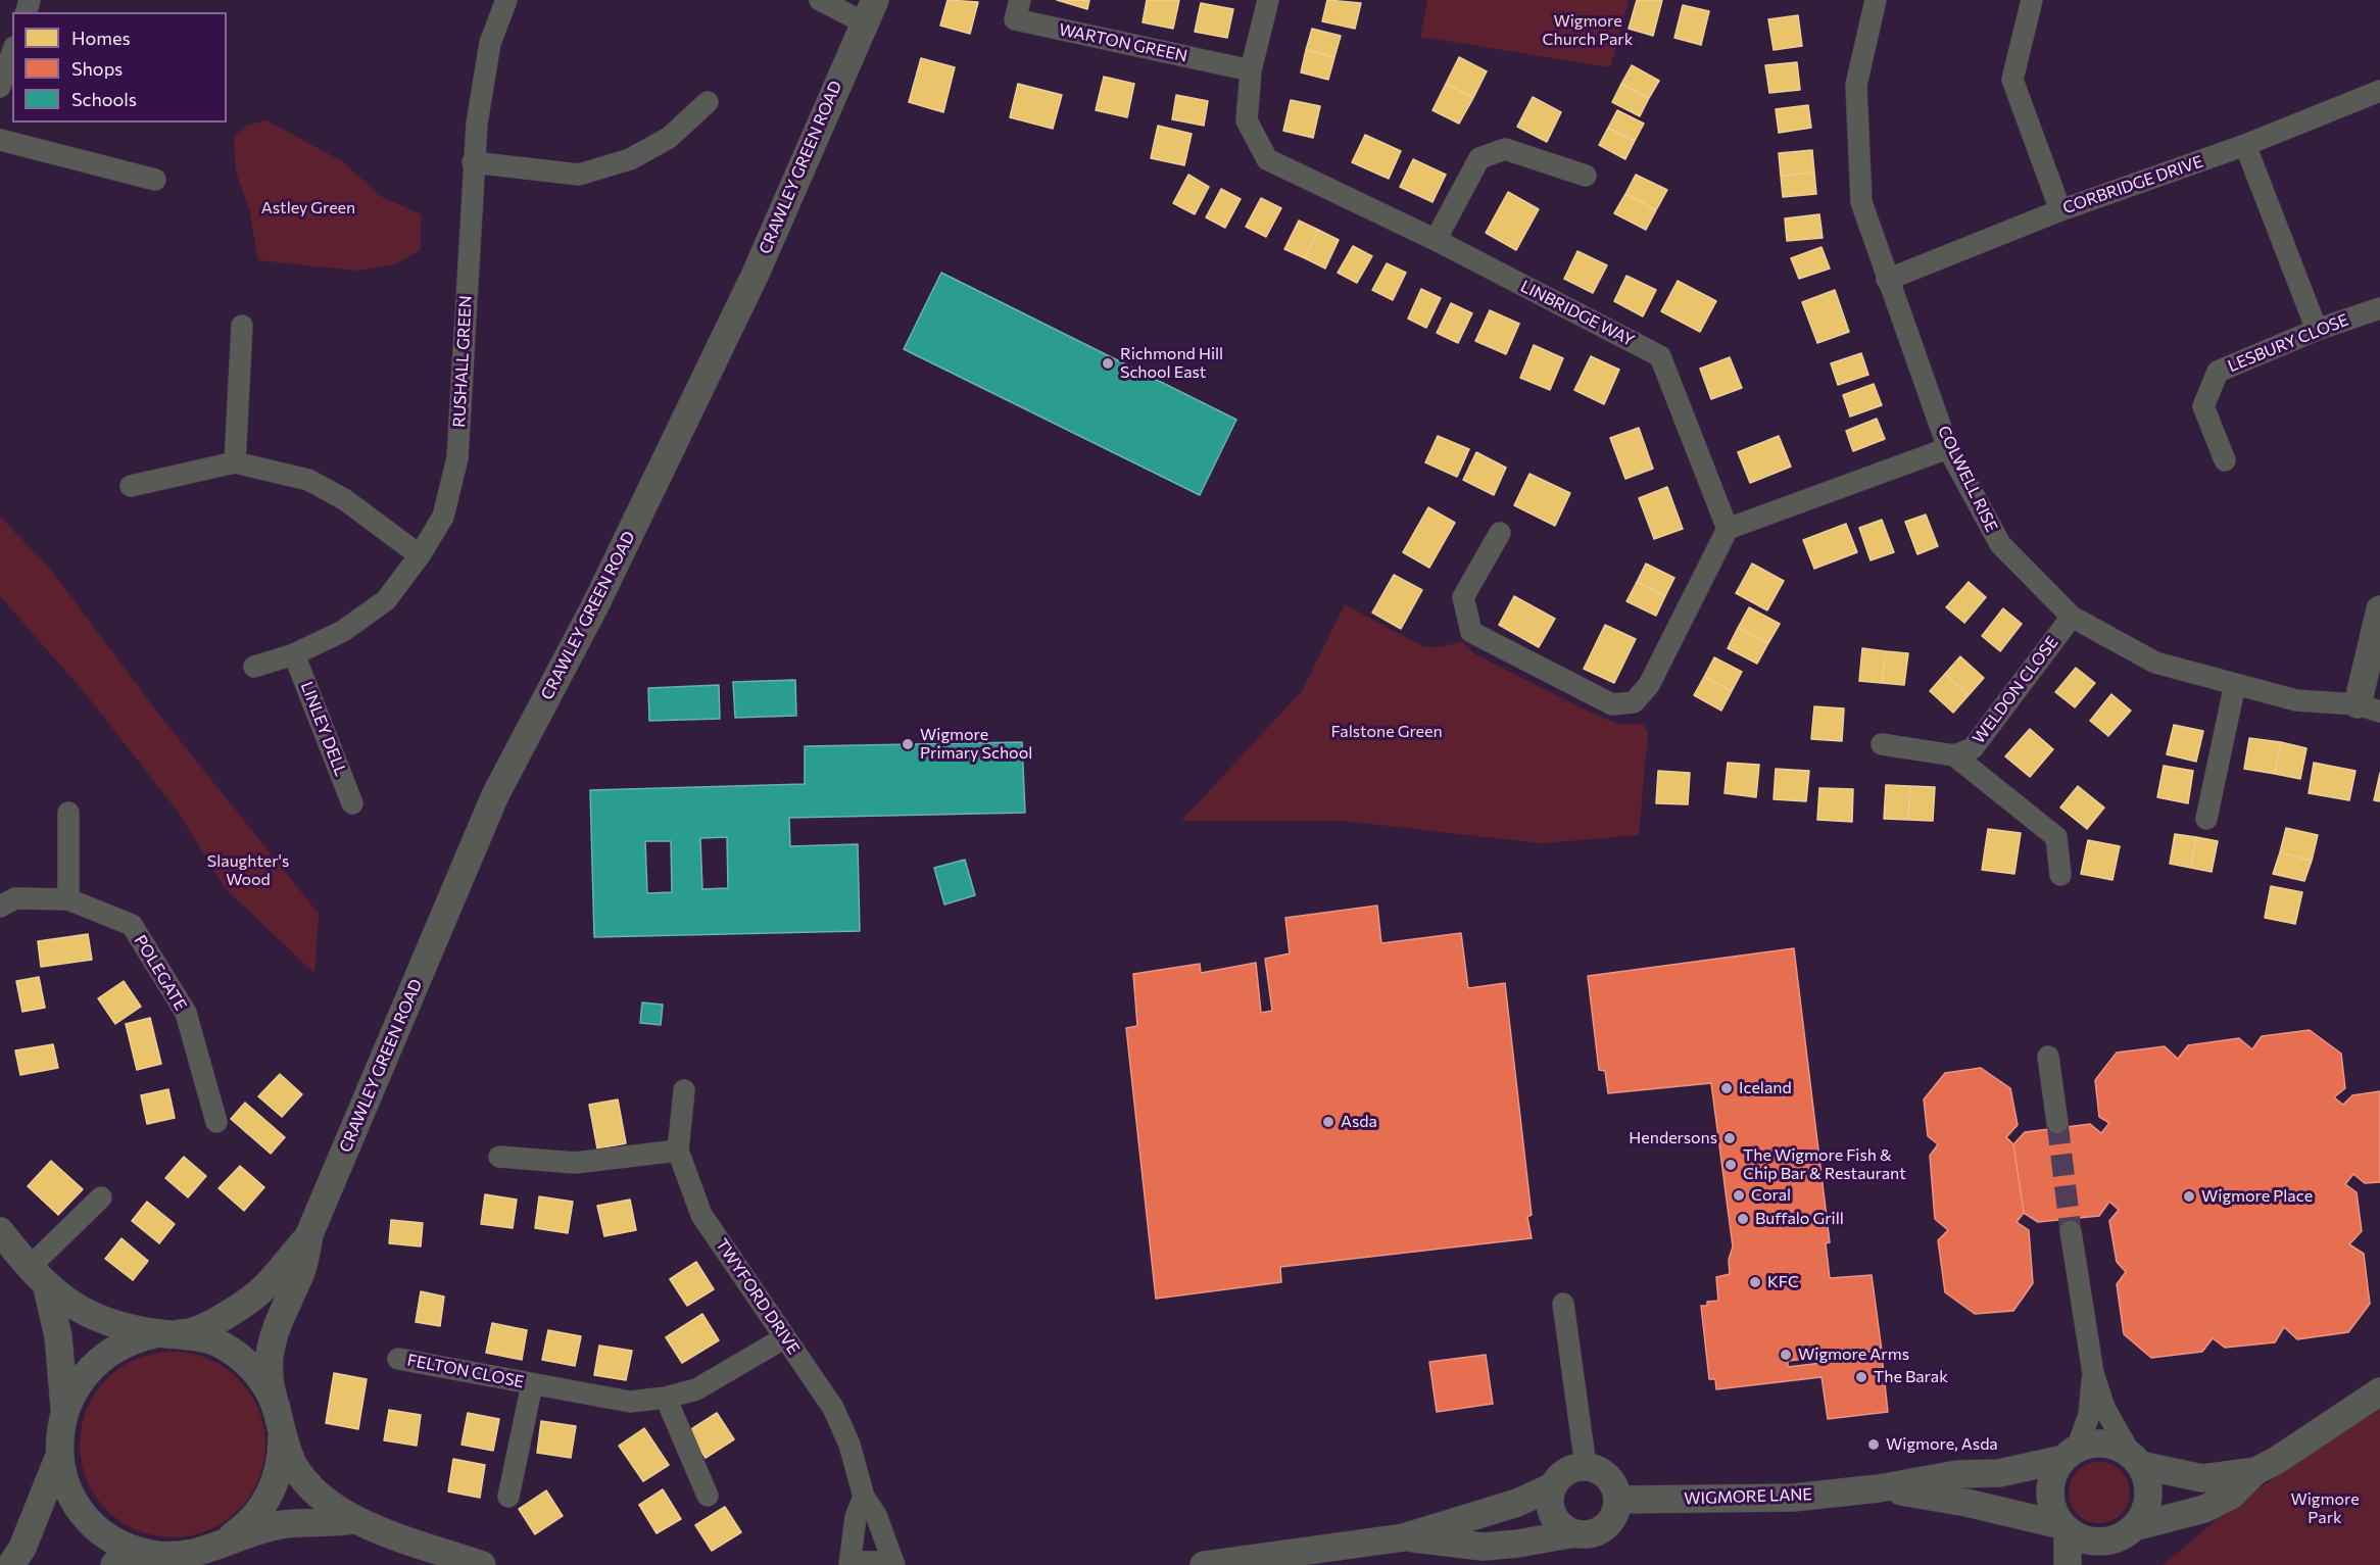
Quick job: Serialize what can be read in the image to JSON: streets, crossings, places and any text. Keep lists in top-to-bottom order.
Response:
{
  "streets": {
    "street": [
      "WARTON GREEN",
      "CRAWLEY GREEN ROAD",
      "CORBRIDGE DRIVE",
      "LINBRIDGE WAY",
      "LESBURY CLOSE",
      "RUSHALL GREEN",
      "COLWELL RISE",
      "WELDON CLOSE",
      "LINLEY DELL",
      "POLEGATE",
      "TWYFORD DRIVE",
      "FELTON CLOSE",
      "WIGMORE LANE"
    ]
  },
  "crossings": [
    ["WARTON GREEN", "LINBRIDGE WAY"],
    ["CORBRIDGE DRIVE", "COLWELL RISE"],
    ["RUSHALL GREEN", "LINLEY DELL"],
    ["COLWELL RISE", "WELDON CLOSE"],
    ["TWYFORD DRIVE", "FELTON CLOSE"]
  ],
  "parks": [
    "Wigmore Church Park",
    "Astley Green",
    "Falstone Green",
    "Slaughter's Wood",
    "Wigmore Park"
  ],
  "places": [
    "Richmond Hill School East",
    "Wigmore Primary School",
    "Iceland",
    "Asda",
    "Hendersons",
    "The Wigmore Fish & Chip Bar & Restaurant",
    "Coral",
    "Wigmore Place",
    "Buffalo Grill",
    "KFC",
    "Wigmore Arms",
    "The Barak",
    "Wigmore, Asda"
  ],
  "legend": ["Homes", "Shops", "Schools"]
}
